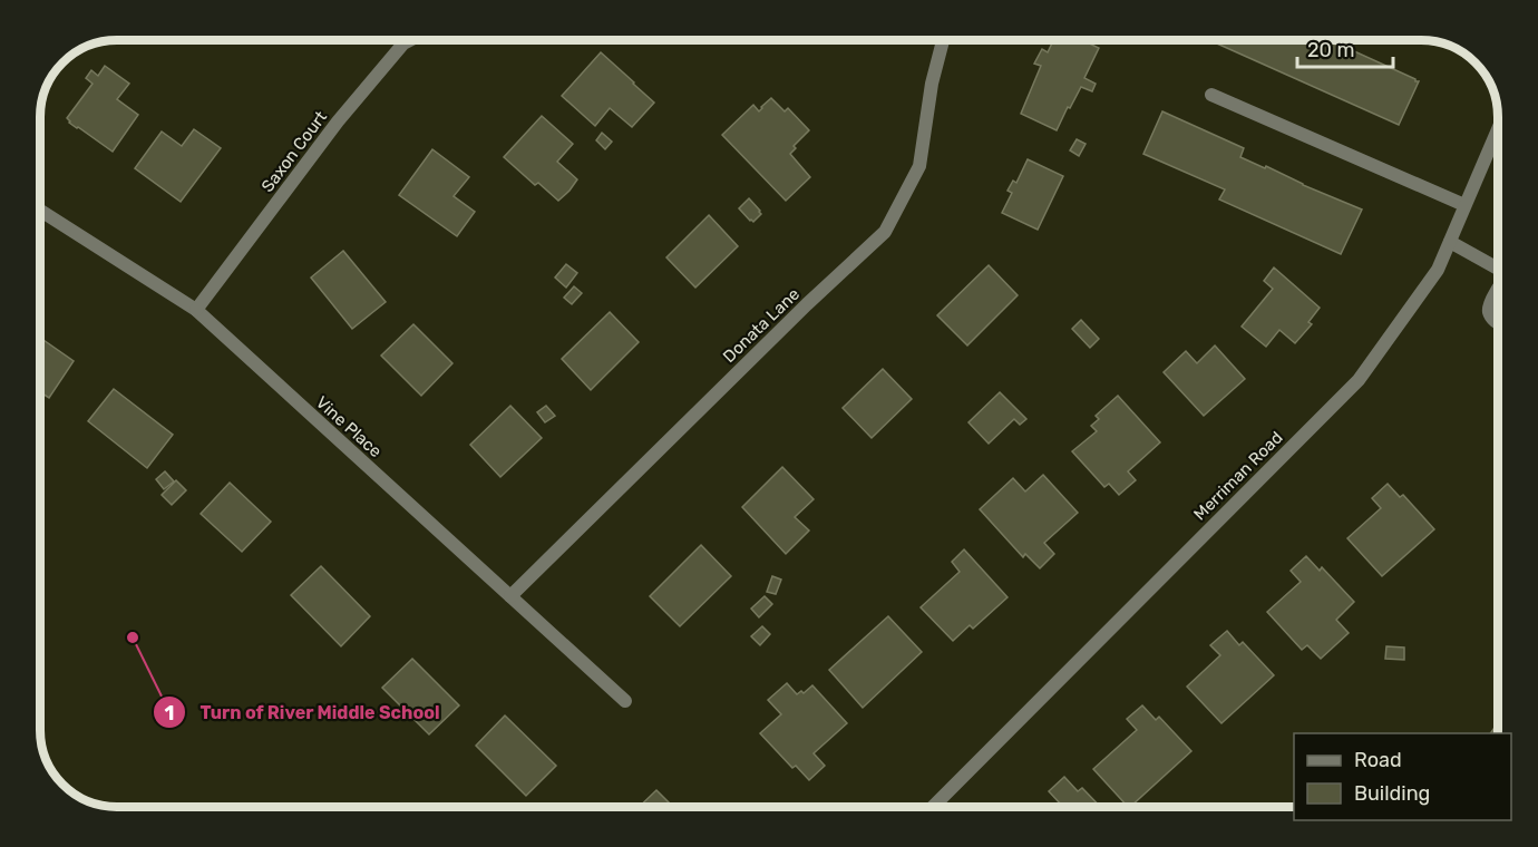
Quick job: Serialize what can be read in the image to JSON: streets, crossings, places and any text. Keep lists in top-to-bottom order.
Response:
{
  "streets": {
    "street": [
      "Saxon Court",
      "Donata Lane",
      "Vine Place",
      "Merriman Road"
    ]
  },
  "crossings": [
    ["Saxon Court", "Vine Place"],
    ["Donata Lane", "Vine Place"]
  ],
  "places": ["Turn of River Middle School"],
  "legend": ["Road", "Building"],
  "scale_bar": "20 m"
}
